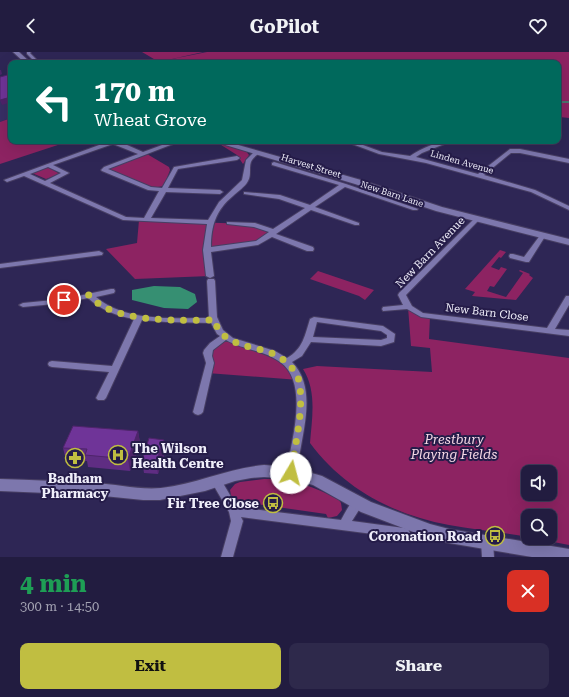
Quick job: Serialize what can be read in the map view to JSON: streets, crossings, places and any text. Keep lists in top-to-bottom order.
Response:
{
  "streets": {
    "main road": ["New Barn Lane"],
    "street": [
      "Linden Avenue",
      "Harvest Street",
      "New Barn Avenue",
      "New Barn Close"
    ]
  },
  "crossings": [
    ["New Barn Lane", "New Barn Avenue"],
    ["New Barn Avenue", "New Barn Close"]
  ],
  "parks": ["Prestbury Playing Fields"],
  "places": {
    "hospital": ["The Wilson Health Centre"],
    "pharmacy": ["Badham Pharmacy"],
    "bus stop": ["Fir Tree Close", "Coronation Road"]
  },
  "page": {
    "header": "GoPilot",
    "turn": ["170 m", "Wheat Grove"],
    "heading": ["4 min", "300 m · 14:50"],
    "buttons": ["Exit", "Share"]
  }
}
